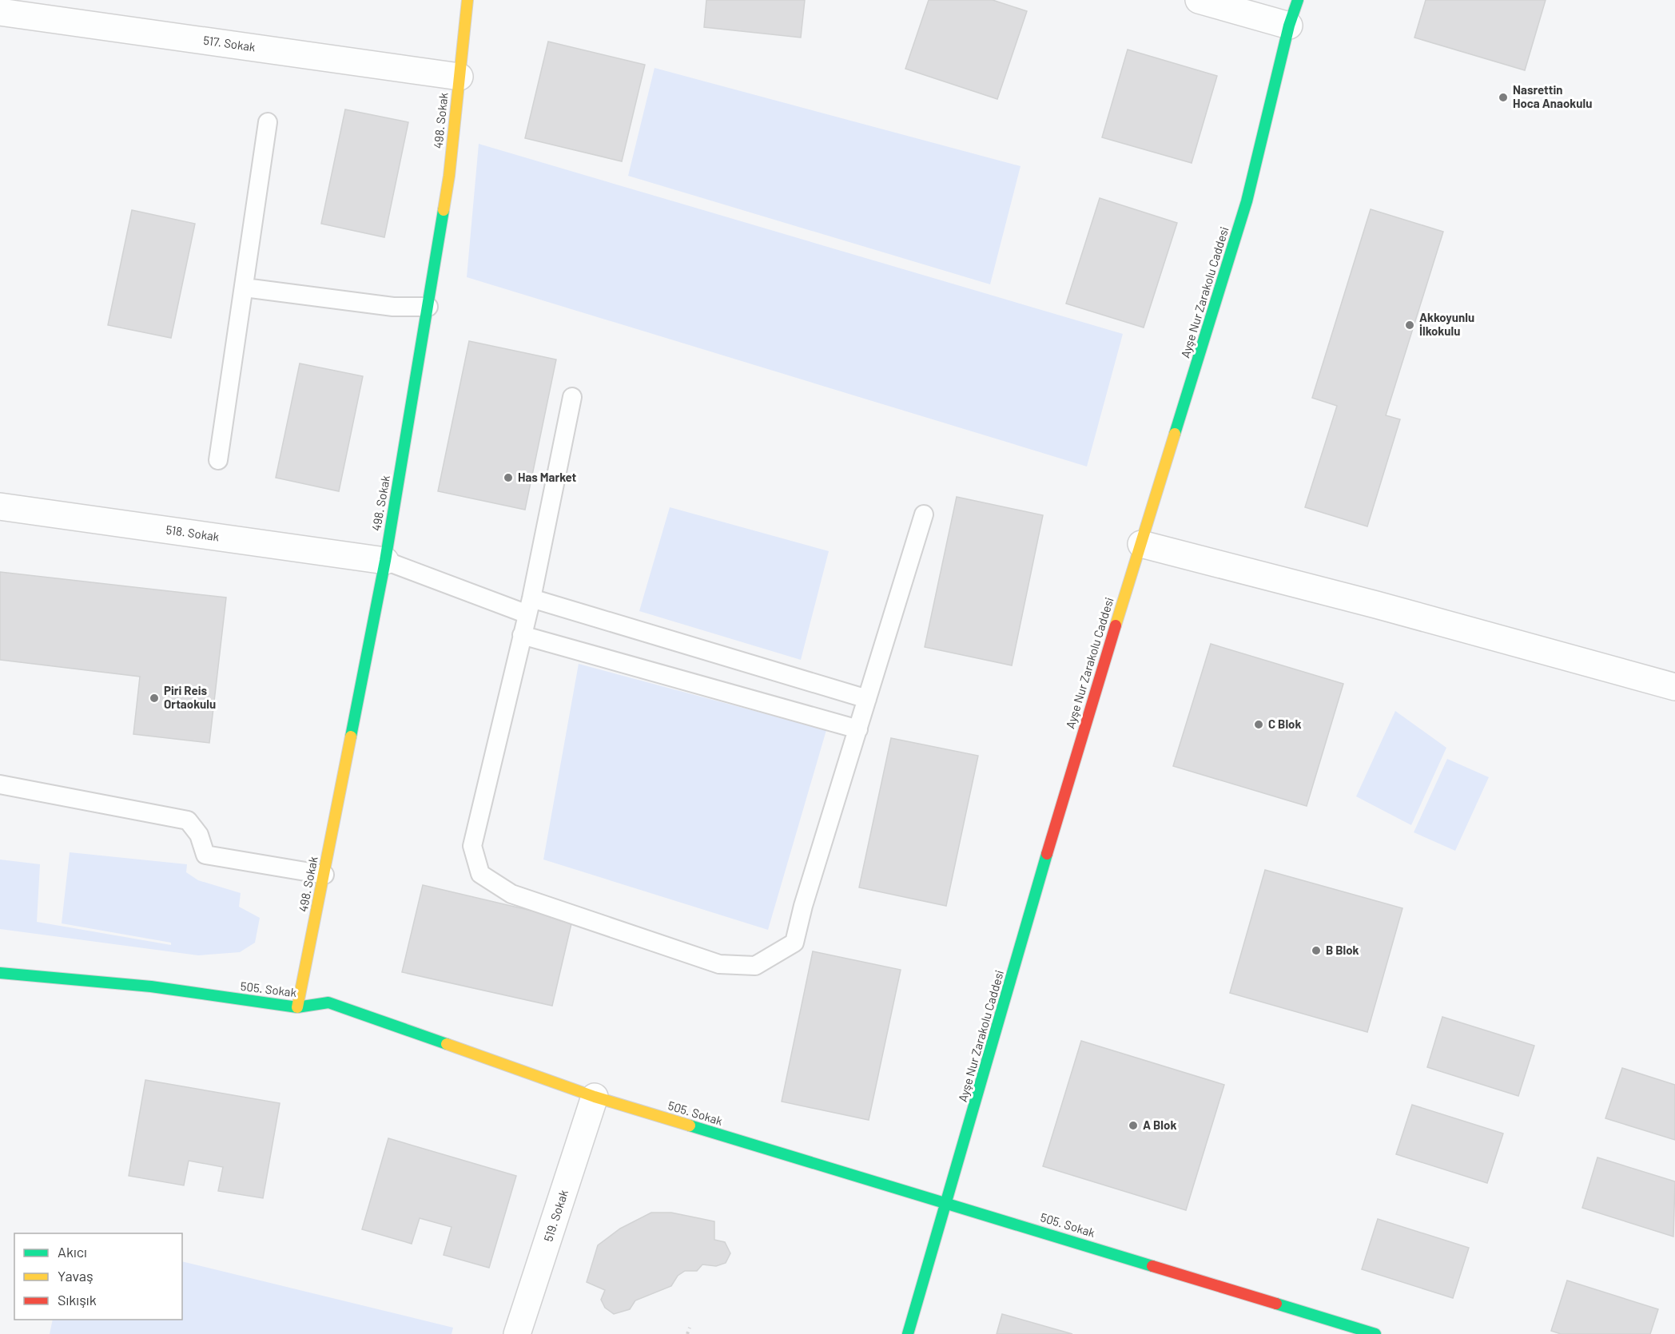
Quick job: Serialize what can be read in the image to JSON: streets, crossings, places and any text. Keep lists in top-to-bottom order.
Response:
{
  "streets": {
    "street": [
      "517. Sokak",
      "498. Sokak",
      "Ayşe Nur Zarakolu Caddesi",
      "518. Sokak",
      "505. Sokak",
      "519. Sokak"
    ]
  },
  "crossings": [
    ["517. Sokak", "498. Sokak"],
    ["498. Sokak", "518. Sokak"],
    ["498. Sokak", "505. Sokak"],
    ["Ayşe Nur Zarakolu Caddesi", "505. Sokak"],
    ["505. Sokak", "519. Sokak"]
  ],
  "places": [
    "Nasrettin Hoca Anaokulu",
    "Akkoyunlu İlkokulu",
    "Has Market",
    "Piri Reis Ortaokulu",
    "C Blok",
    "B Blok",
    "A Blok"
  ],
  "legend": ["Akıcı", "Yavaş", "Sıkışık"]
}
